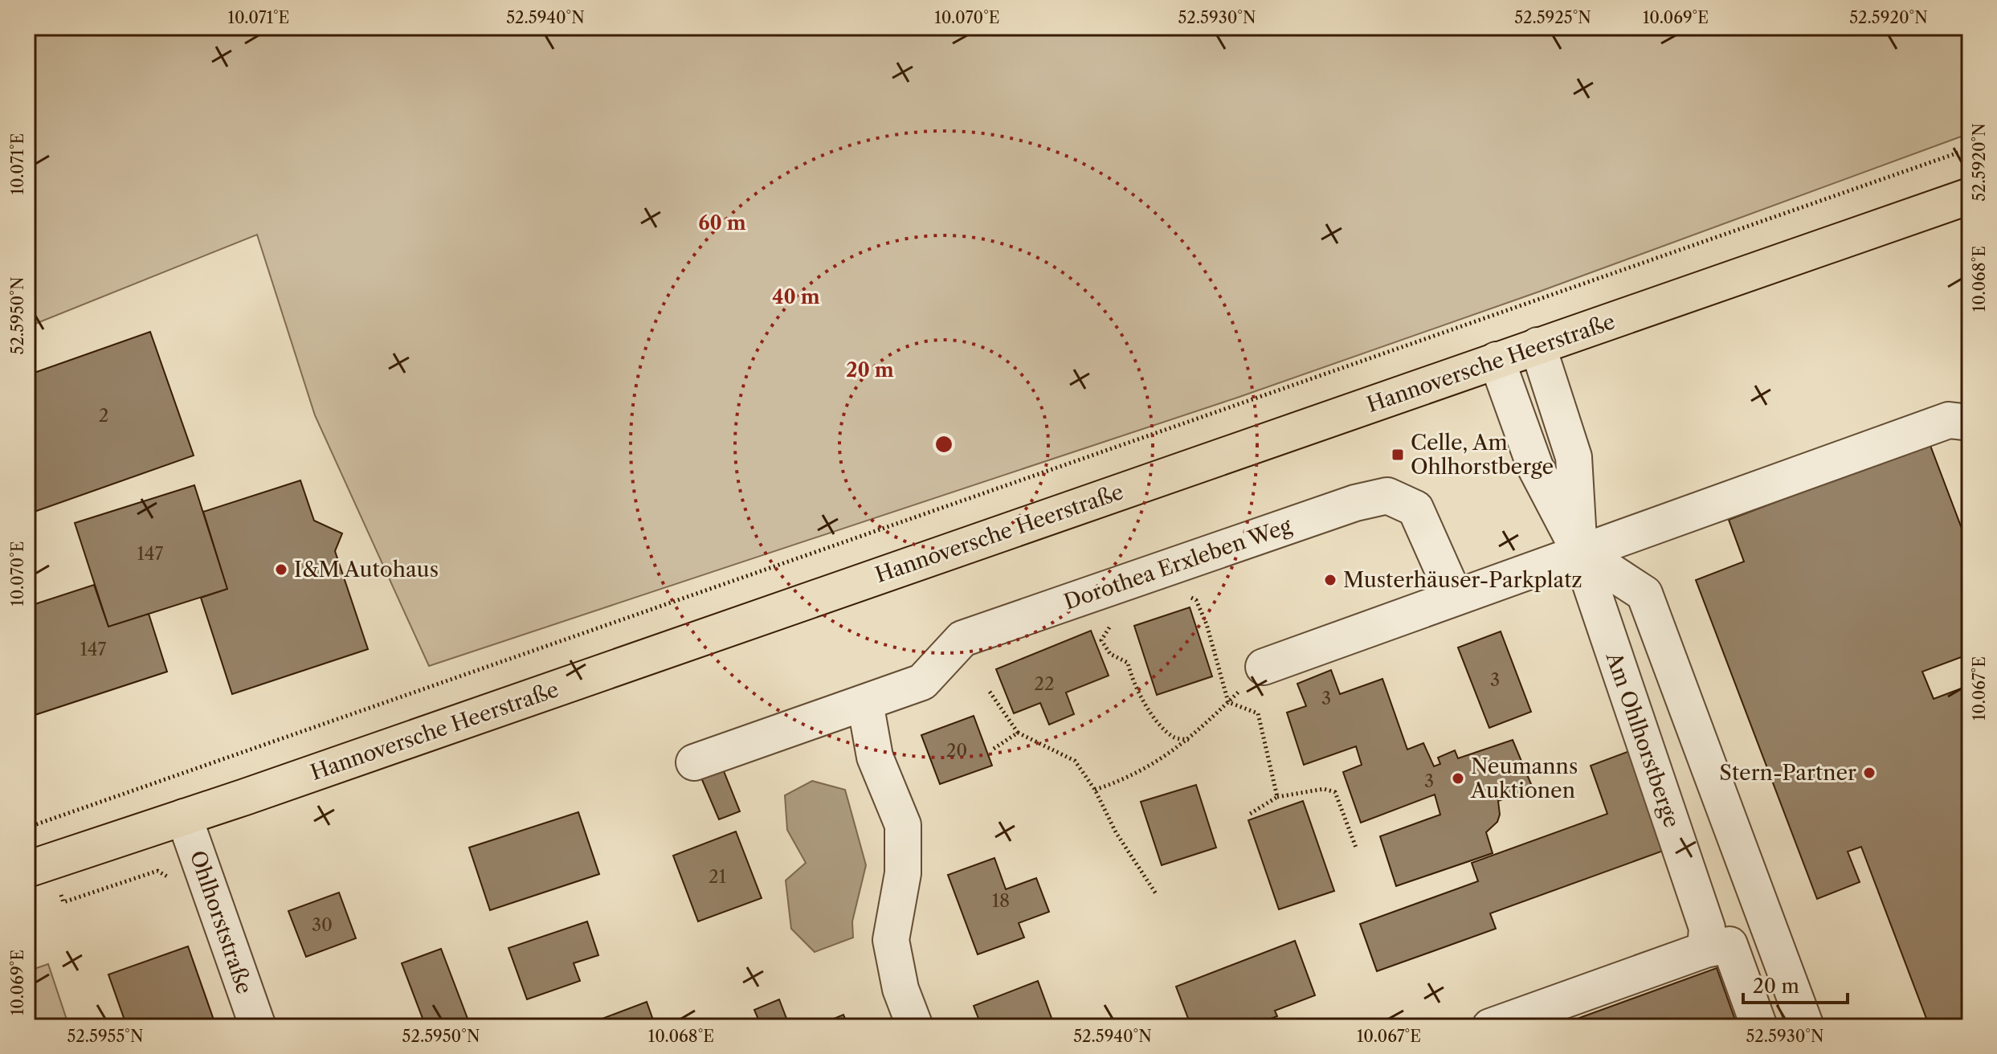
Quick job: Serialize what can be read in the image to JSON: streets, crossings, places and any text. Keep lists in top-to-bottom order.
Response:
{
  "streets": {
    "main road": ["Hannoversche Heerstraße"],
    "street": ["Dorothea Erxleben Weg", "Am Ohlhorstberge", "Ohlhorststraße"]
  },
  "crossings": [
    ["Hannoversche Heerstraße", "Am Ohlhorstberge"],
    ["Hannoversche Heerstraße", "Ohlhorststraße"]
  ],
  "places": {
    "transit": ["Celle, Am Ohlhorstberge"],
    "other": [
      "I&M Autohaus",
      "Musterhäuser-Parkplatz",
      "Stern-Partner",
      "Neumanns Auktionen"
    ]
  },
  "house_numbers": [
    "2",
    "147",
    "147",
    "3",
    "22",
    "3",
    "20",
    "3",
    "21",
    "18",
    "30"
  ],
  "scale_bar": "20 m",
  "coordinates": [
    "10.071°E",
    "52.5940°N",
    "10.070°E",
    "52.5930°N",
    "52.5925°N",
    "10.069°E",
    "52.5920°N",
    "10.068°E",
    "52.5950°N",
    "10.067°E",
    "52.5955°N"
  ],
  "rings": ["60 m", "40 m", "20 m"]
}
